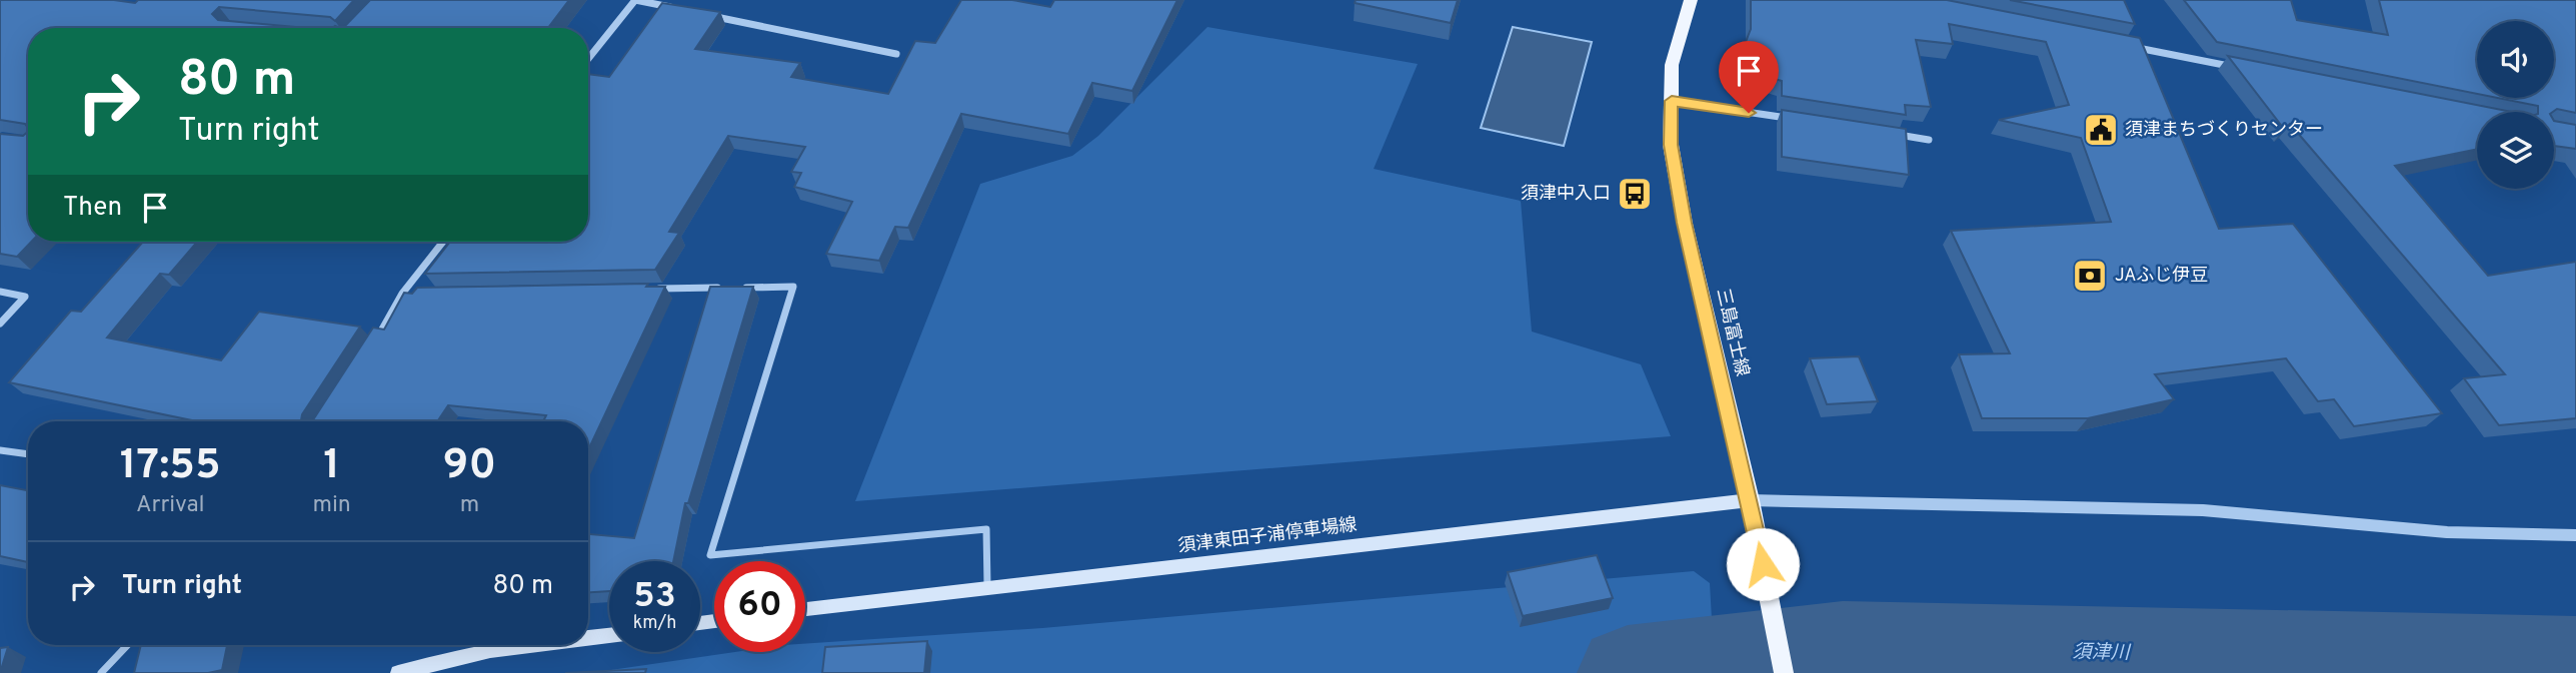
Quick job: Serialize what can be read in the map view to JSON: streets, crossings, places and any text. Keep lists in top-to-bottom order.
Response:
{
  "streets": {
    "main road": ["三島富士線", "須津東田子浦停車場線"]
  },
  "crossings": [
    ["三島富士線", "須津東田子浦停車場線"]
  ],
  "water": ["須津川"],
  "places": {
    "public building": ["須津まちづくりセンター"],
    "bus stop": ["須津中入口"],
    "bank": ["JAふじ伊豆"]
  },
  "page": {
    "turn": ["80 m", "Turn right"],
    "then": "Then",
    "eta": [
      "17:55",
      "Arrival",
      "1",
      "min",
      "90",
      "m"
    ],
    "list": [
      {
        "name": "Turn right",
        "value": "80 m"
      }
    ],
    "speed": "53 km/h",
    "limit": "60"
  }
}
